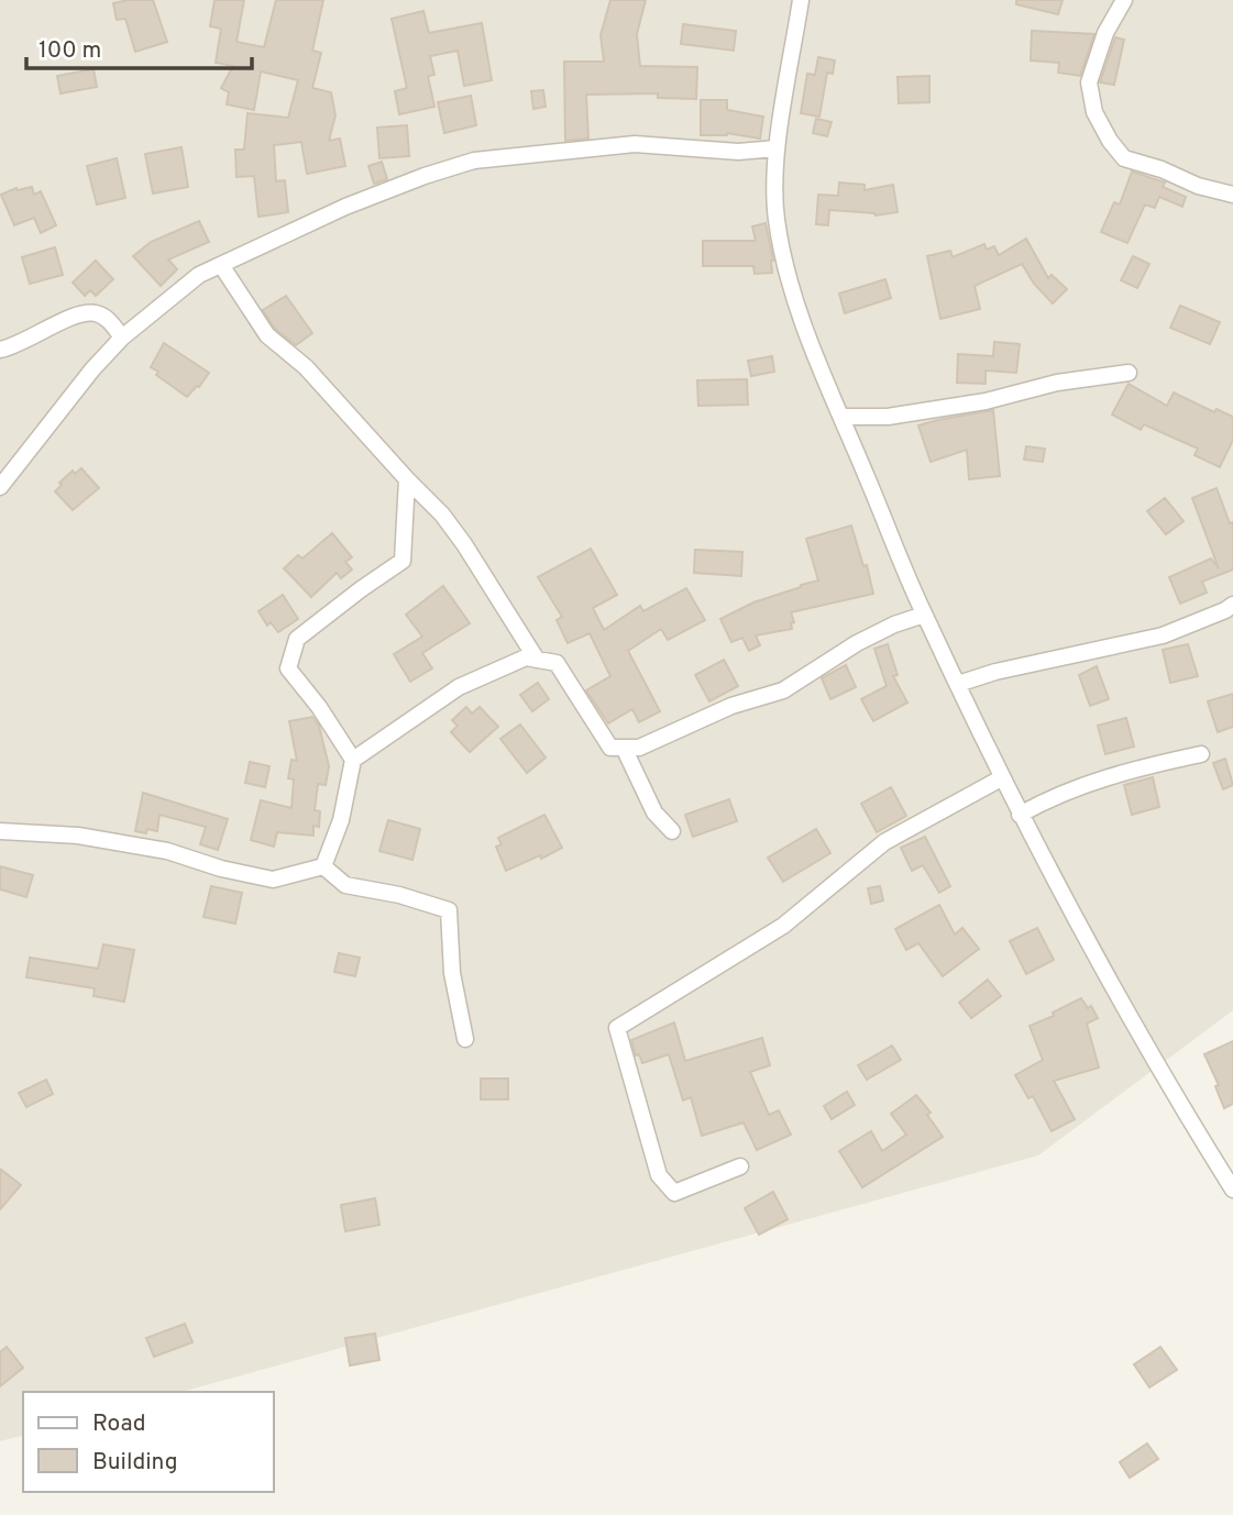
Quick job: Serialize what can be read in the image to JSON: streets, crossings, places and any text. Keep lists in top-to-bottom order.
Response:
{
  "legend": ["Road", "Building"],
  "scale_bar": "100 m"
}
